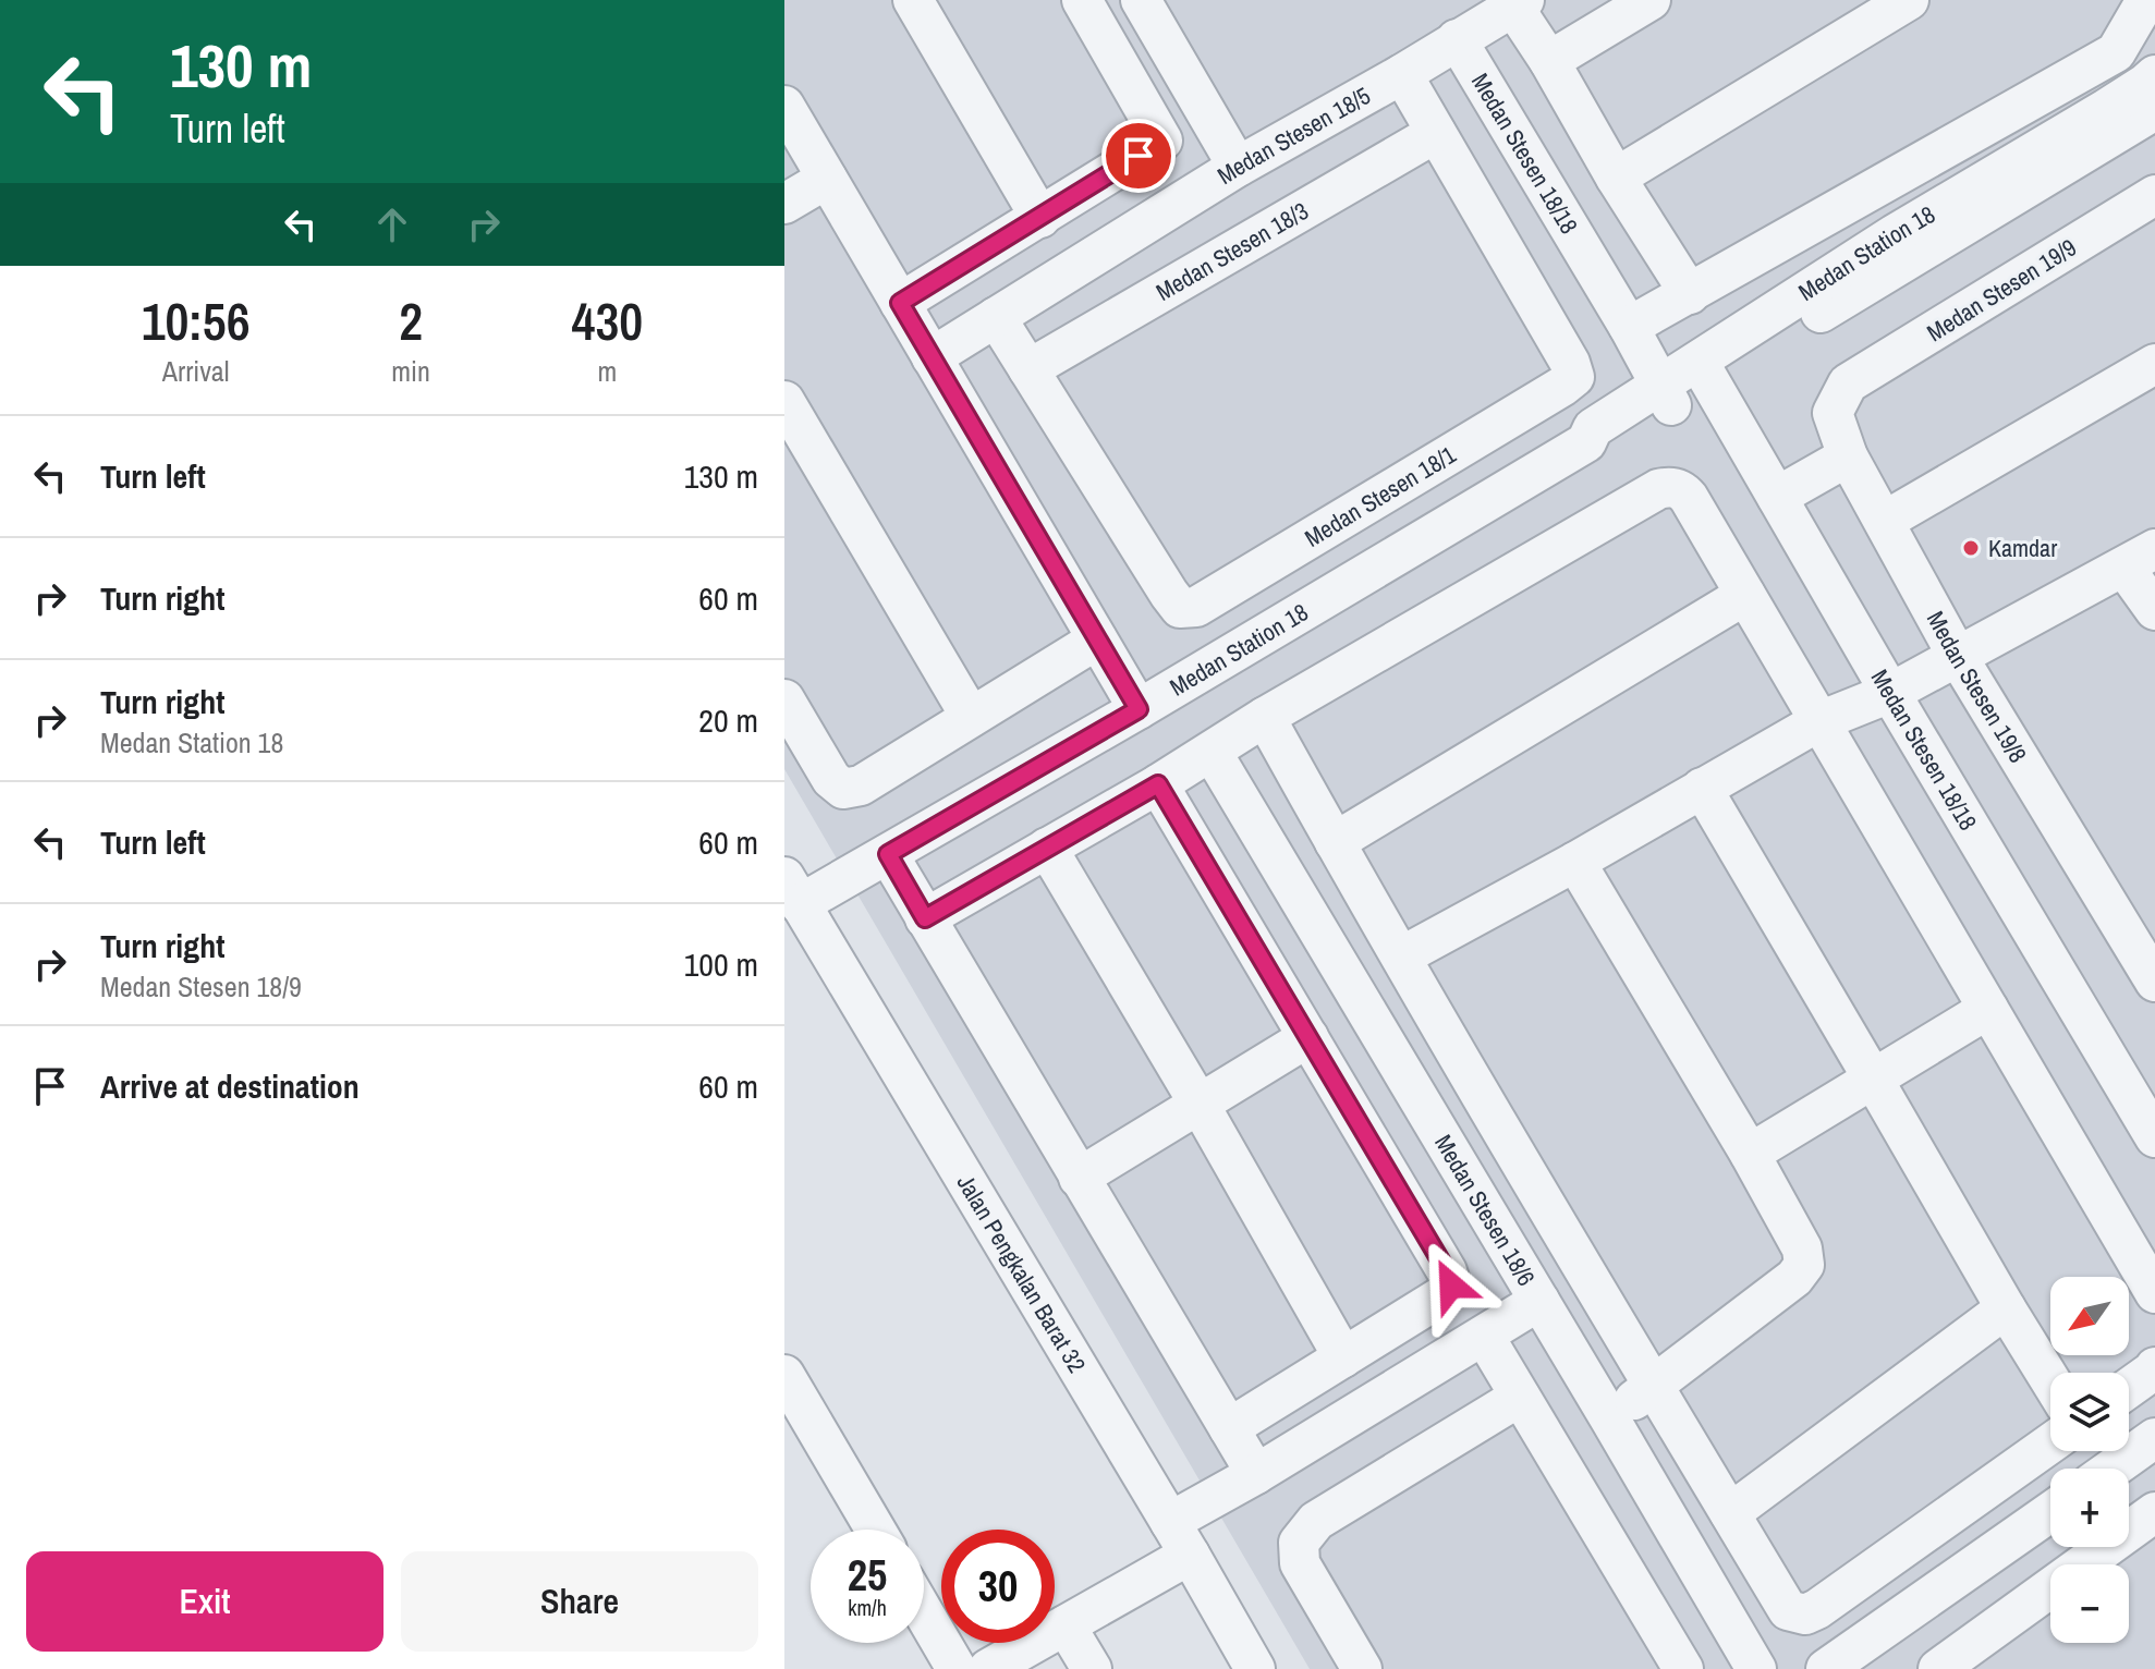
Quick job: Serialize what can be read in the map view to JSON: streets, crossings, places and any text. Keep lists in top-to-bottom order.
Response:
{
  "streets": {
    "street": [
      "Medan Stesen 18/5",
      "Medan Stesen 18/18",
      "Medan Stesen 18/3",
      "Medan Station 18",
      "Medan Stesen 19/9",
      "Medan Stesen 18/1",
      "Medan Stesen 19/8",
      "Medan Stesen 18/6",
      "Jalan Pengkalan Barat 32"
    ]
  },
  "crossings": [
    ["Medan Stesen 18/5", "Medan Stesen 18/18"],
    ["Medan Stesen 18/5", "Medan Stesen 18/1"],
    ["Medan Stesen 18/18", "Medan Station 18"],
    ["Medan Stesen 18/3", "Medan Stesen 18/1"],
    ["Medan Station 18", "Jalan Pengkalan Barat 32"],
    ["Medan Stesen 19/9", "Medan Stesen 19/8"]
  ],
  "places": ["Kamdar"],
  "north": "bottom left",
  "page": {
    "turn": ["130 m", "Turn left"],
    "eta": [
      "10:56",
      "Arrival",
      "2",
      "min",
      "430",
      "m"
    ],
    "list": [
      {
        "name": "Turn left",
        "value": "130 m"
      },
      {
        "name": "Turn right",
        "value": "60 m"
      },
      {
        "name": "Turn right",
        "note": "Medan Station 18",
        "value": "20 m"
      },
      {
        "name": "Turn left",
        "value": "60 m"
      },
      {
        "name": "Turn right",
        "note": "Medan Stesen 18/9",
        "value": "100 m"
      },
      {
        "name": "Arrive at destination",
        "value": "60 m"
      }
    ],
    "map_buttons": ["+", "−"],
    "speed": "25 km/h",
    "limit": "30",
    "buttons": ["Exit", "Share"]
  }
}
